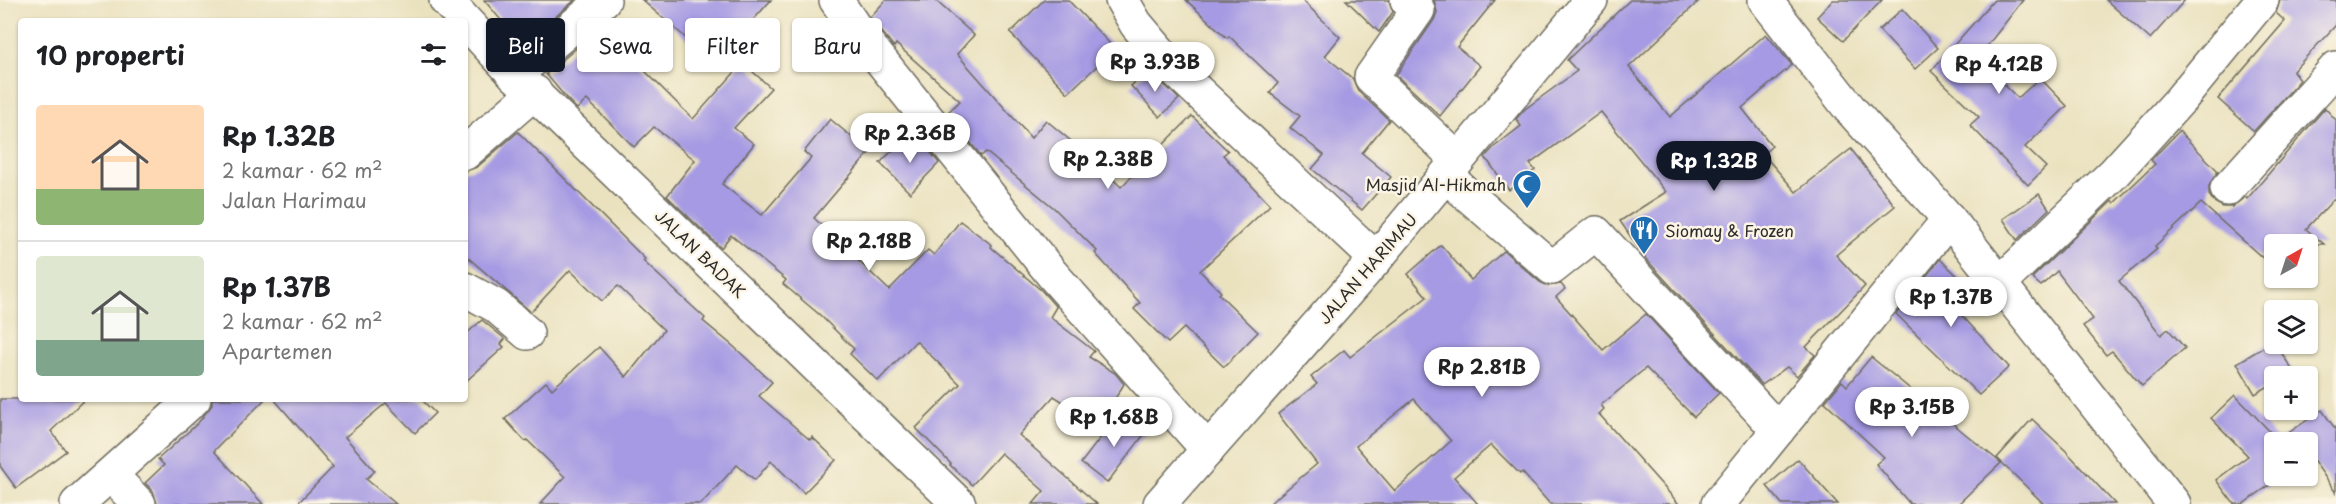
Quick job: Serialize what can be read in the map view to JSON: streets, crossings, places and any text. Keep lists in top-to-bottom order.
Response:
{
  "streets": {
    "street": ["JALAN BADAK", "JALAN HARIMAU"]
  },
  "places": {
    "mosque": ["Masjid Al-Hikmah"],
    "restaurant": ["Siomay & Frozen"]
  },
  "north": "top right",
  "page": {
    "chip": [
      "Beli",
      "Sewa",
      "Filter",
      "Baru"
    ],
    "heading": "10 properti",
    "price": [
      "Rp 3.93B",
      "Rp 4.12B",
      "Rp 2.36B",
      "Rp 2.38B",
      "Rp 1.32B",
      "Rp 2.18B",
      "Rp 1.37B",
      "Rp 2.81B",
      "Rp 3.15B",
      "Rp 1.68B"
    ],
    "list": [
      {
        "name": "Rp 1.32B",
        "note": "2 kamar · 62 m² · Jalan Harimau"
      },
      {
        "name": "Rp 1.37B",
        "note": "2 kamar · 62 m² · Apartemen"
      }
    ],
    "map_buttons": ["+", "−"]
  }
}
